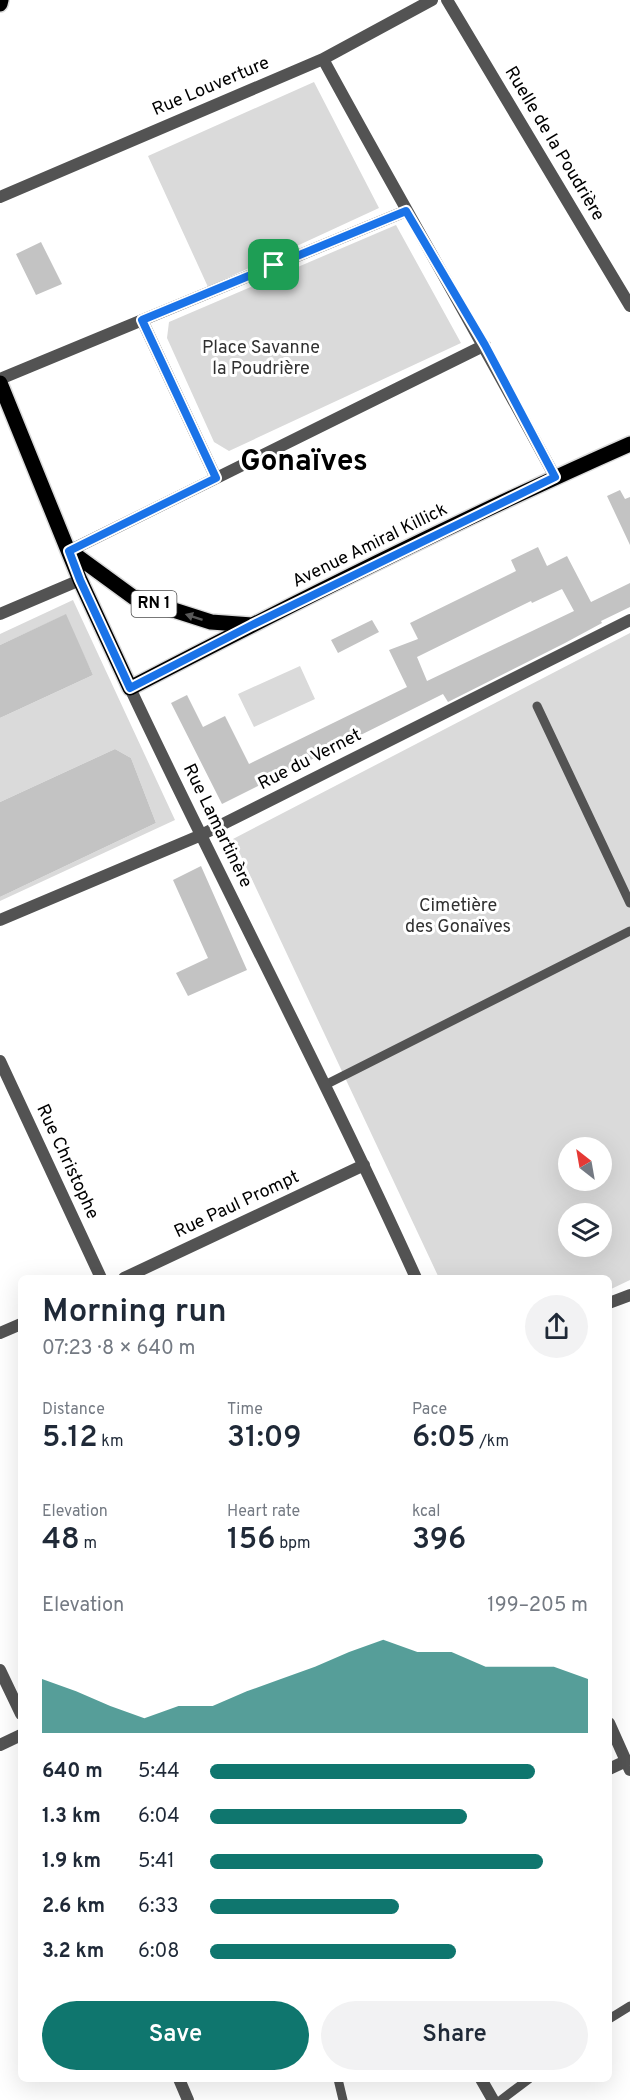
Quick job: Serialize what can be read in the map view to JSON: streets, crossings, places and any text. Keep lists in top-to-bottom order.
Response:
{
  "streets": {
    "main road": ["Avenue Amiral Killick", "RN 1", "Rue Lamartinère"],
    "street": [
      "Rue Louverture",
      "Ruelle de la Poudrière",
      "Rue du Vernet",
      "Rue Christophe",
      "Rue Paul Prompt"
    ]
  },
  "crossings": [
    ["Avenue Amiral Killick", "RN 1"],
    ["Avenue Amiral Killick", "Rue Lamartinère"],
    ["RN 1", "Rue Lamartinère"],
    ["Rue du Vernet", "Rue Lamartinère"],
    ["Rue Lamartinère", "Rue Paul Prompt"]
  ],
  "districts": ["Gonaïves"],
  "parks": ["Place Savanne la Poudrière", "Cimetière des Gonaïves"],
  "north": "top left",
  "page": {
    "heading": ["Morning run", "07:23 · 8 × 640 m"],
    "stats": [
      ["Distance", "5.12 km"],
      ["Time", "31:09"],
      ["Pace", "6:05 /km"],
      ["Elevation", "48 m"],
      ["Heart rate", "156 bpm"],
      ["kcal", "396"]
    ],
    "chart": ["Elevation", "199–205 m"],
    "list": [
      {
        "name": "640 m",
        "note": "5:44"
      },
      {
        "name": "1.3 km",
        "note": "6:04"
      },
      {
        "name": "1.9 km",
        "note": "5:41"
      },
      {
        "name": "2.6 km",
        "note": "6:33"
      },
      {
        "name": "3.2 km",
        "note": "6:08"
      }
    ],
    "buttons": ["Save", "Share"]
  }
}
